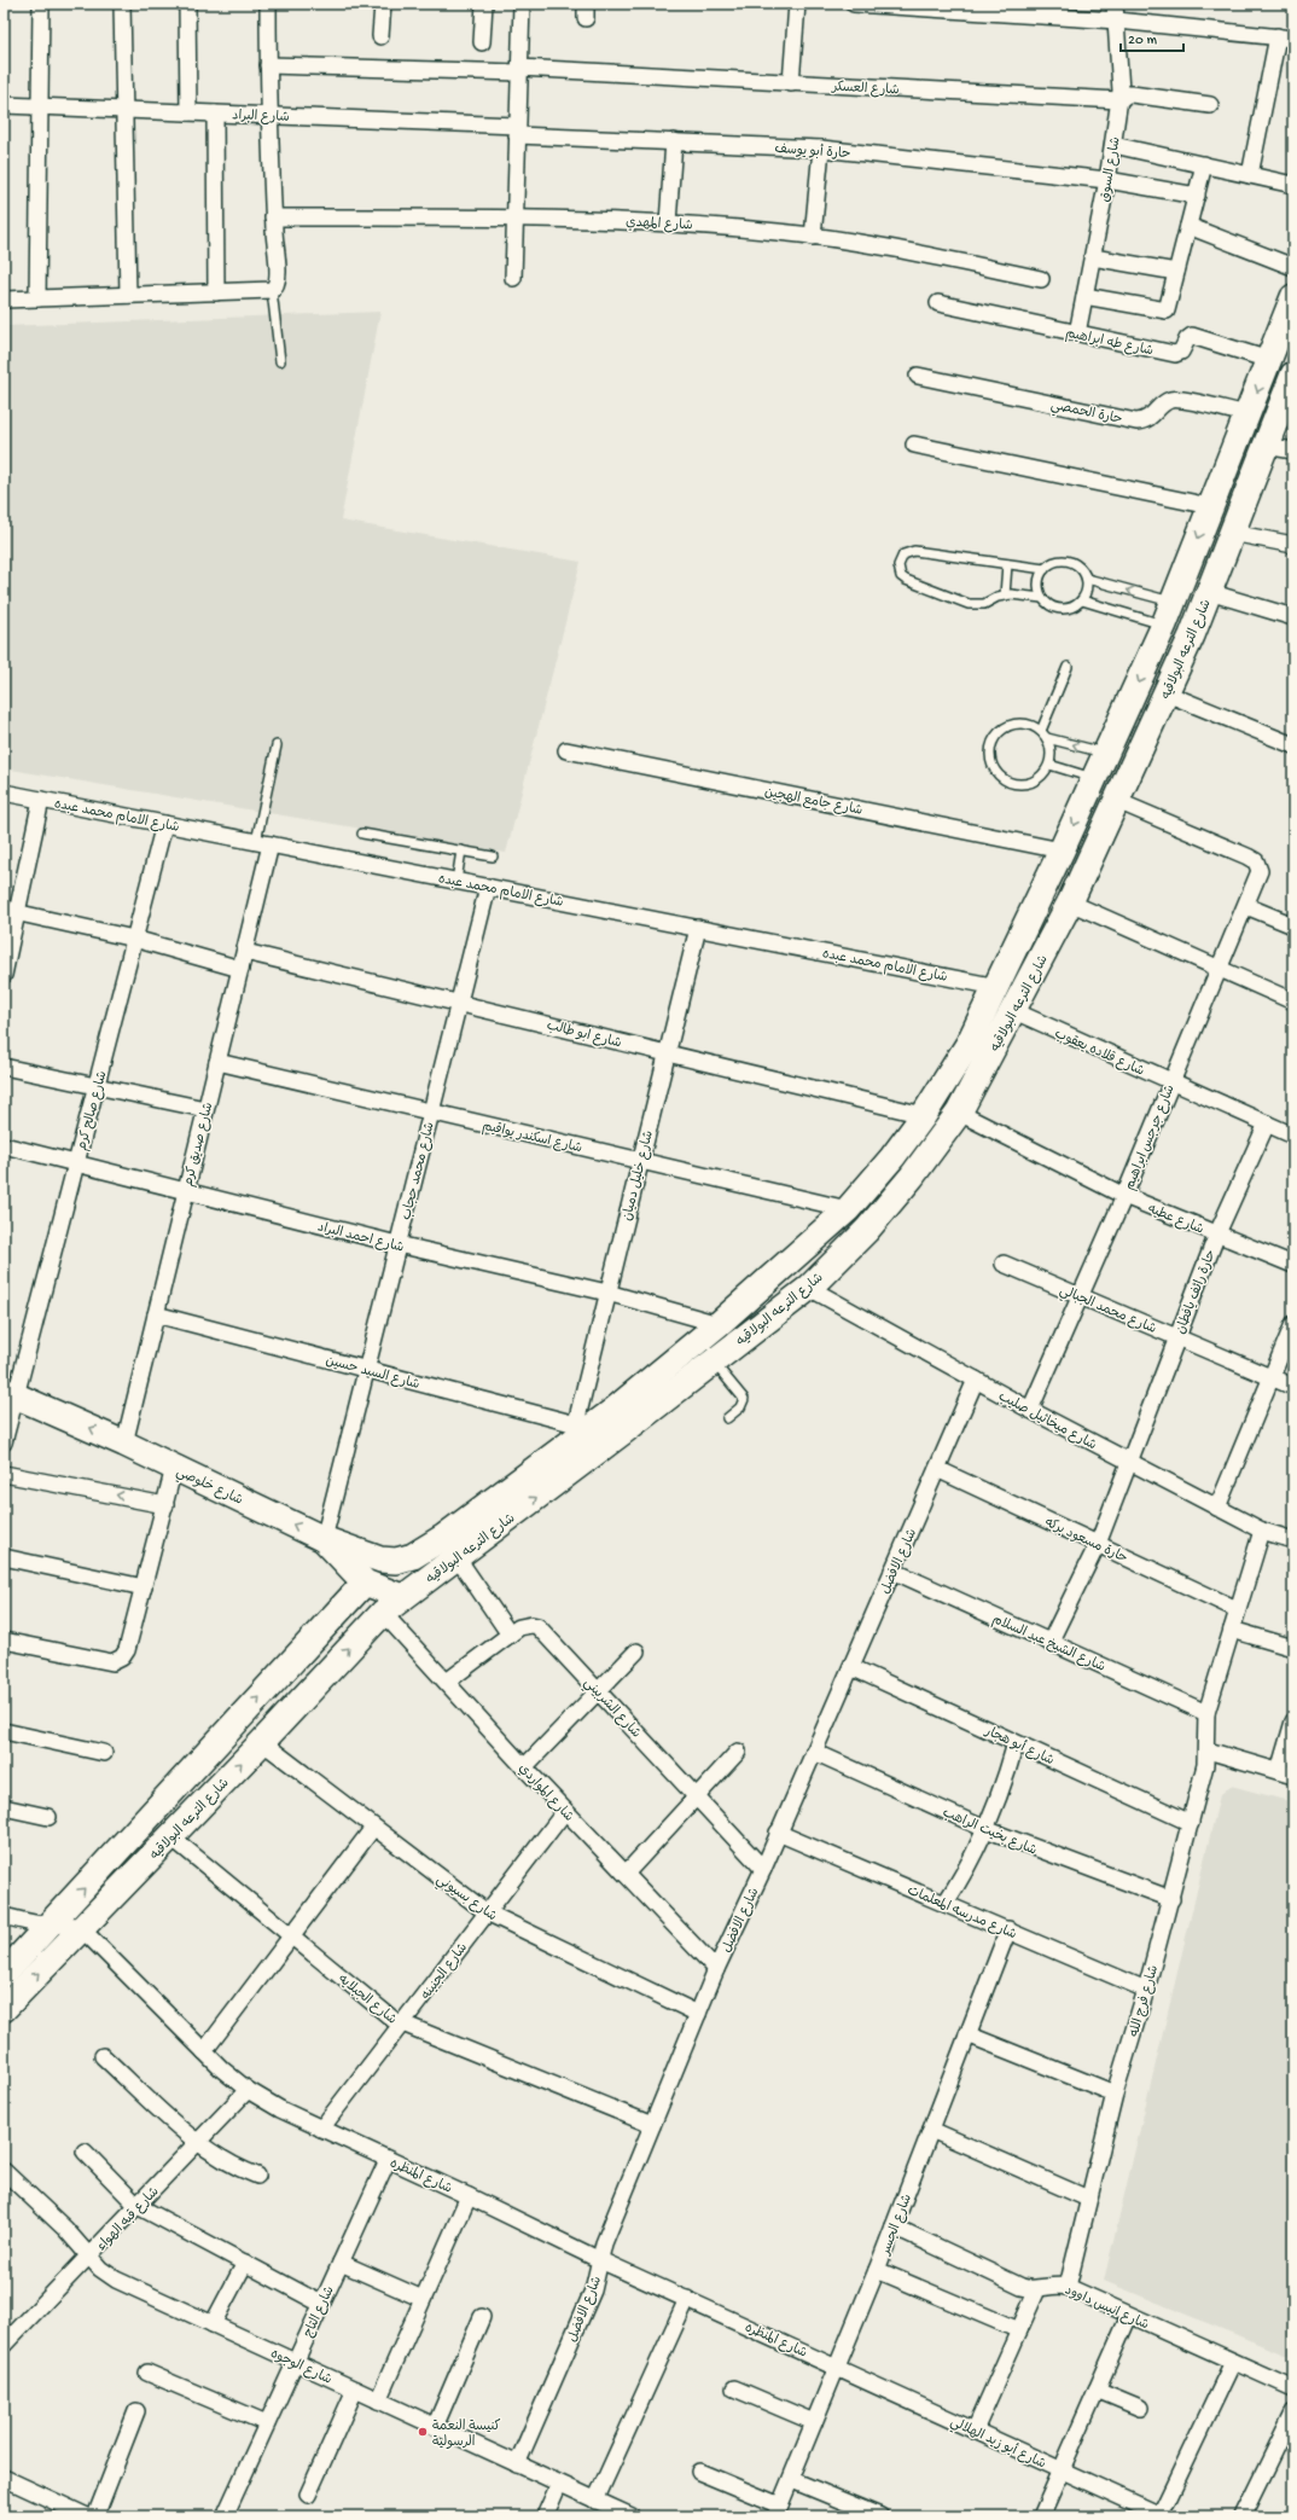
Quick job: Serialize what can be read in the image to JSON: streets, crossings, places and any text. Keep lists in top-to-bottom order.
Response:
{
  "streets": {
    "main road": ["شارع الترعه البولاقيه", "شارع خلوصي"],
    "street": [
      "شارع العسكر",
      "شارع البراد",
      "حارة أبو يوسف",
      "شارع السوق",
      "شارع المهدي",
      "شارع طه ابراهيم",
      "حارة الحمصي",
      "شارع جامع الهجين",
      "شارع الامام محمد عبده",
      "شارع ابو طالب",
      "شارع قلاده يعقوب",
      "شارع صالح كرم",
      "شارع اسكندر يواقيم",
      "شارع جرجس ابراهيم",
      "شارع صديق كرم",
      "شارع محمد حجاب",
      "شارع خليل دميان",
      "شارع عطيه",
      "شارع احمد البراد",
      "حارة رائف يافطان",
      "شارع محمد الجبالي",
      "شارع السيد حسين",
      "شارع ميخائيل صليب",
      "حارة مسعود بركه",
      "شارع الافضل",
      "شارع الشيخ عبد السلام",
      "شارع الشربيني",
      "شارع أبو هجار",
      "شارع المواردي",
      "شارع بخيت الراهب",
      "شارع بسيوني",
      "شارع مدرسه المعلمات",
      "شارع الجنينه",
      "شارع الجبلايه",
      "شارع فرج الله",
      "شارع المنظره",
      "شارع قبه الهواء",
      "شارع الجسر",
      "شارع انيس داوود",
      "شارع التاج",
      "شارع الوجوه",
      "شارع أبو زيد الهلالي"
    ]
  },
  "crossings": [
    ["شارع العسكر", "شارع السوق"],
    ["شارع البراد", "حارة أبو يوسف"],
    ["حارة أبو يوسف", "شارع السوق"],
    ["شارع السوق", "شارع طه ابراهيم"],
    ["شارع طه ابراهيم", "شارع الترعه البولاقيه"],
    ["حارة الحمصي", "شارع الترعه البولاقيه"],
    ["شارع الترعه البولاقيه", "شارع جامع الهجين"],
    ["شارع الترعه البولاقيه", "شارع الامام محمد عبده"],
    ["شارع الترعه البولاقيه", "شارع ابو طالب"],
    ["شارع الترعه البولاقيه", "شارع قلاده يعقوب"],
    ["شارع الترعه البولاقيه", "شارع اسكندر يواقيم"],
    ["شارع الترعه البولاقيه", "شارع جرجس ابراهيم"],
    ["شارع الترعه البولاقيه", "شارع محمد حجاب"],
    ["شارع الترعه البولاقيه", "شارع خليل دميان"],
    ["شارع الترعه البولاقيه", "شارع عطيه"],
    ["شارع الترعه البولاقيه", "شارع احمد البراد"],
    ["شارع الترعه البولاقيه", "شارع السيد حسين"],
    ["شارع الترعه البولاقيه", "شارع ميخائيل صليب"],
    ["شارع الترعه البولاقيه", "شارع خلوصي"],
    ["شارع الترعه البولاقيه", "شارع المواردي"],
    ["شارع الترعه البولاقيه", "شارع بسيوني"],
    ["شارع الترعه البولاقيه", "شارع الجبلايه"],
    ["شارع الترعه البولاقيه", "شارع المنظره"],
    ["شارع الامام محمد عبده", "شارع صالح كرم"],
    ["شارع الامام محمد عبده", "شارع صديق كرم"],
    ["شارع الامام محمد عبده", "شارع محمد حجاب"],
    ["شارع الامام محمد عبده", "شارع خليل دميان"],
    ["شارع ابو طالب", "شارع صديق كرم"],
    ["شارع ابو طالب", "شارع محمد حجاب"],
    ["شارع ابو طالب", "شارع خليل دميان"],
    ["شارع قلاده يعقوب", "شارع جرجس ابراهيم"],
    ["شارع قلاده يعقوب", "حارة رائف يافطان"],
    ["شارع صالح كرم", "شارع احمد البراد"],
    ["شارع صالح كرم", "شارع خلوصي"],
    ["شارع اسكندر يواقيم", "شارع صديق كرم"],
    ["شارع اسكندر يواقيم", "شارع محمد حجاب"],
    ["شارع اسكندر يواقيم", "شارع خليل دميان"],
    ["شارع جرجس ابراهيم", "شارع عطيه"],
    ["شارع جرجس ابراهيم", "شارع محمد الجبالي"],
    ["شارع جرجس ابراهيم", "شارع ميخائيل صليب"],
    ["شارع صديق كرم", "شارع احمد البراد"],
    ["شارع صديق كرم", "شارع السيد حسين"],
    ["شارع صديق كرم", "شارع خلوصي"],
    ["شارع محمد حجاب", "شارع احمد البراد"],
    ["شارع محمد حجاب", "شارع السيد حسين"],
    ["شارع محمد حجاب", "شارع خلوصي"],
    ["شارع خليل دميان", "شارع احمد البراد"],
    ["شارع خليل دميان", "شارع السيد حسين"],
    ["شارع عطيه", "حارة رائف يافطان"],
    ["حارة رائف يافطان", "شارع محمد الجبالي"],
    ["حارة رائف يافطان", "شارع ميخائيل صليب"],
    ["حارة رائف يافطان", "حارة مسعود بركه"],
    ["حارة رائف يافطان", "شارع الشيخ عبد السلام"],
    ["شارع ميخائيل صليب", "شارع الافضل"],
    ["شارع ميخائيل صليب", "شارع فرج الله"],
    ["حارة مسعود بركه", "شارع الافضل"],
    ["حارة مسعود بركه", "شارع فرج الله"],
    ["شارع الافضل", "شارع الشيخ عبد السلام"],
    ["شارع الافضل", "شارع الشربيني"],
    ["شارع الافضل", "شارع أبو هجار"],
    ["شارع الافضل", "شارع المواردي"],
    ["شارع الافضل", "شارع بخيت الراهب"],
    ["شارع الافضل", "شارع بسيوني"],
    ["شارع الافضل", "شارع مدرسه المعلمات"],
    ["شارع الافضل", "شارع الجبلايه"],
    ["شارع الافضل", "شارع المنظره"],
    ["شارع الافضل", "شارع الوجوه"],
    ["شارع الشيخ عبد السلام", "شارع فرج الله"],
    ["شارع الشربيني", "شارع المواردي"],
    ["شارع أبو هجار", "شارع فرج الله"],
    ["شارع المواردي", "شارع الجنينه"],
    ["شارع بخيت الراهب", "شارع فرج الله"],
    ["شارع بسيوني", "شارع الجنينه"],
    ["شارع مدرسه المعلمات", "شارع فرج الله"],
    ["شارع مدرسه المعلمات", "شارع الجسر"],
    ["شارع الجنينه", "شارع الجبلايه"],
    ["شارع الجنينه", "شارع المنظره"],
    ["شارع فرج الله", "شارع انيس داوود"],
    ["شارع المنظره", "شارع قبه الهواء"],
    ["شارع المنظره", "شارع الجسر"],
    ["شارع المنظره", "شارع التاج"],
    ["شارع المنظره", "شارع أبو زيد الهلالي"],
    ["شارع قبه الهواء", "شارع الوجوه"],
    ["شارع الجسر", "شارع انيس داوود"],
    ["شارع الجسر", "شارع أبو زيد الهلالي"],
    ["شارع التاج", "شارع الوجوه"]
  ],
  "one_way": ["شارع خلوصي"],
  "places": ["كنيسة النعمة الرسولية"],
  "scale_bar": "20 m"
}
